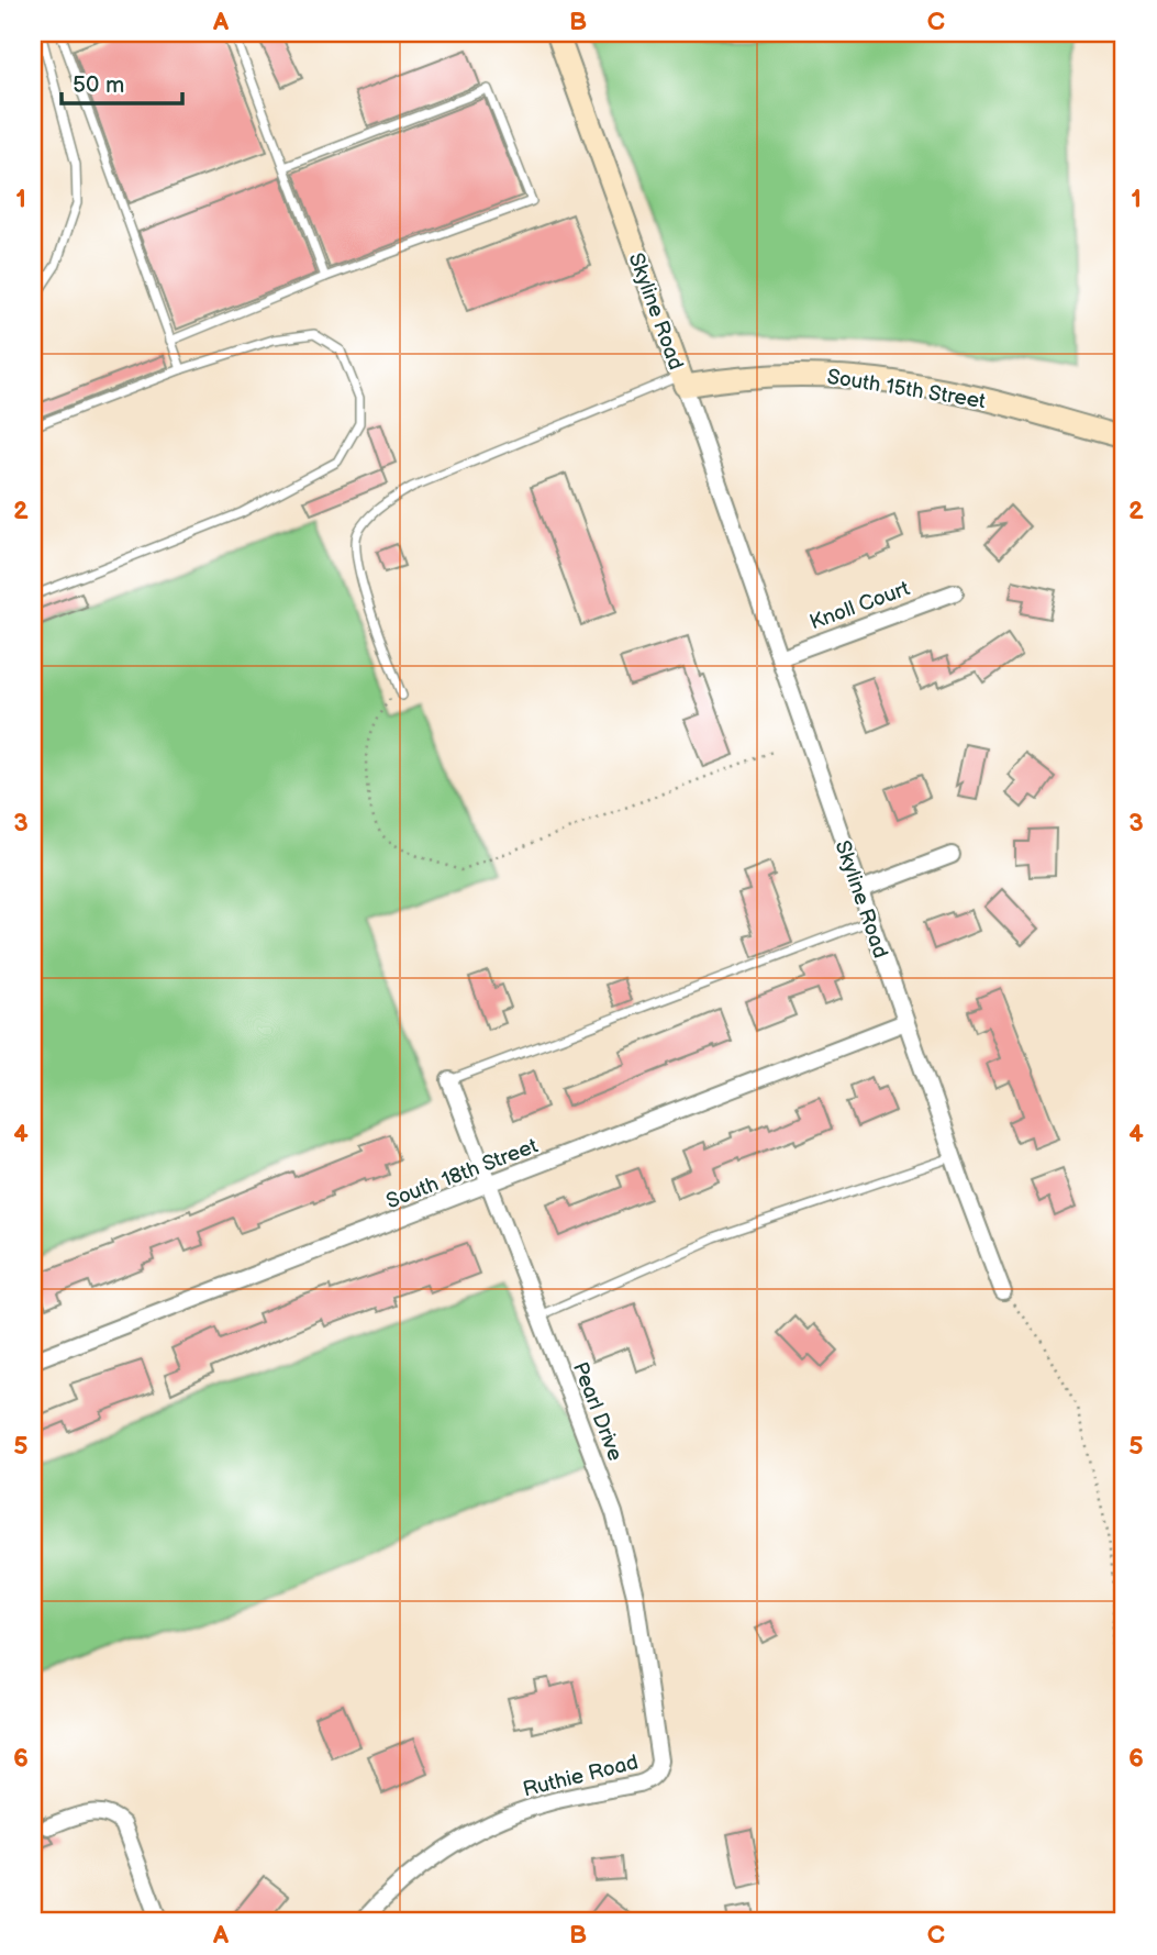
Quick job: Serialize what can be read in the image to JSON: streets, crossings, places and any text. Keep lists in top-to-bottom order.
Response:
{
  "streets": {
    "main road": ["Skyline Road", "South 15th Street"],
    "street": [
      "Knoll Court",
      "South 18th Street",
      "Pearl Drive",
      "Ruthie Road"
    ]
  },
  "crossings": [
    ["Skyline Road", "South 15th Street"],
    ["Skyline Road", "Knoll Court"],
    ["Skyline Road", "South 18th Street"],
    ["South 18th Street", "Pearl Drive"],
    ["Pearl Drive", "Ruthie Road"]
  ],
  "scale_bar": "50 m",
  "grid": {
    "columns": ["A", "B", "C"],
    "rows": [
      "1",
      "2",
      "3",
      "4",
      "5",
      "6"
    ]
  }
}
